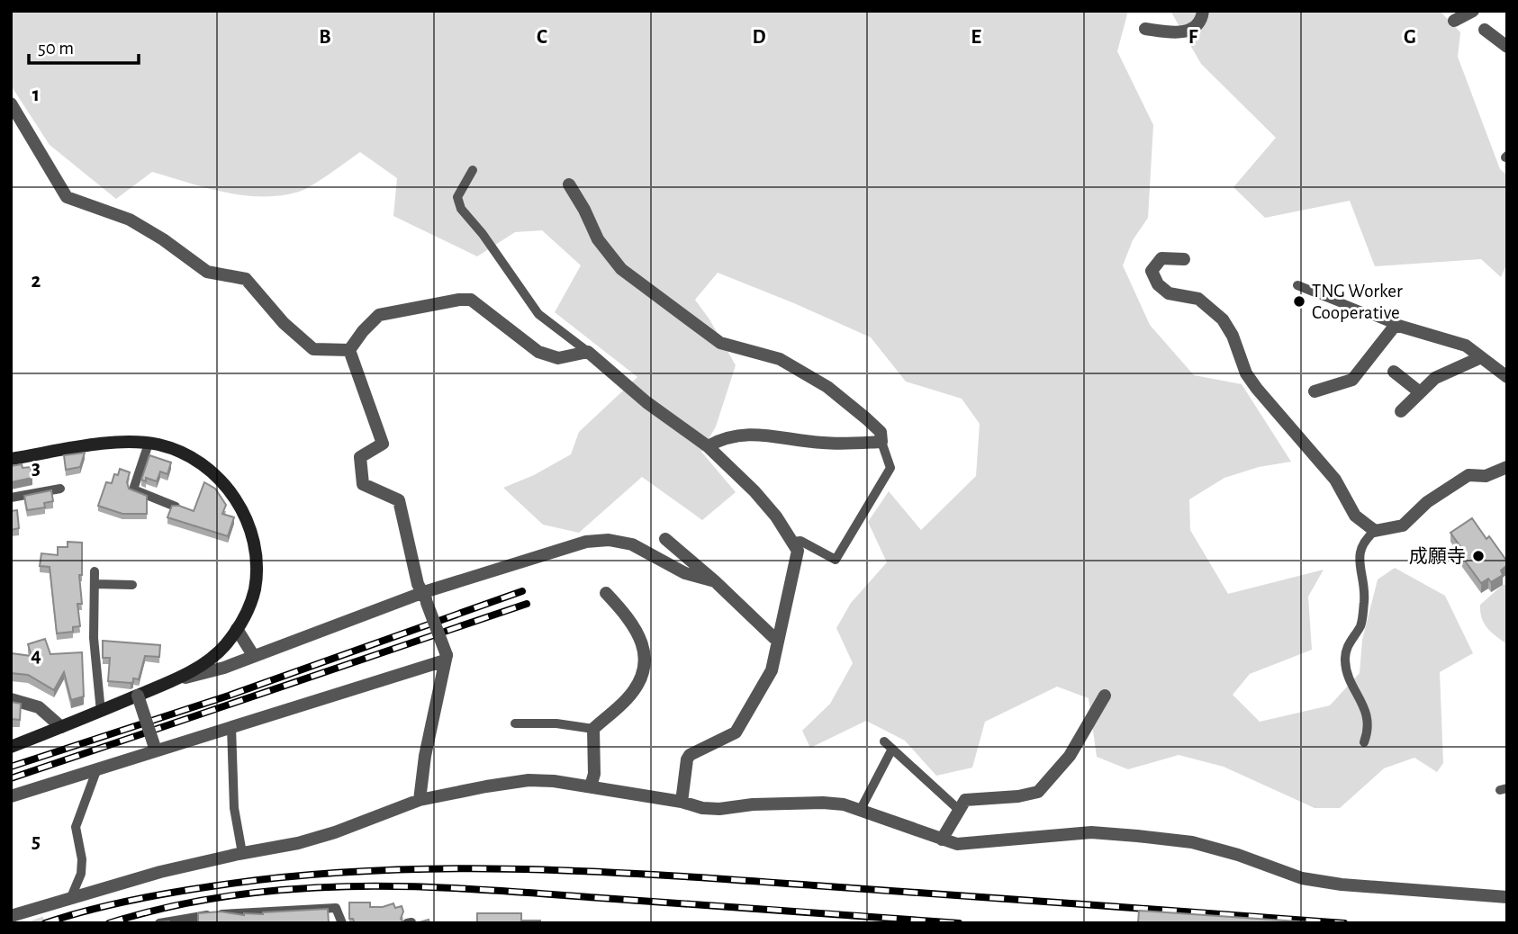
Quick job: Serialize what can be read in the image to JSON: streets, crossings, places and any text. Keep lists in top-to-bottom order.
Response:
{
  "places": ["TNG Worker Cooperative", "成願寺"],
  "scale_bar": "50 m",
  "grid": {
    "columns": [
      "B",
      "C",
      "D",
      "E",
      "F",
      "G"
    ],
    "rows": [
      "1",
      "2",
      "3",
      "4",
      "5"
    ]
  }
}
